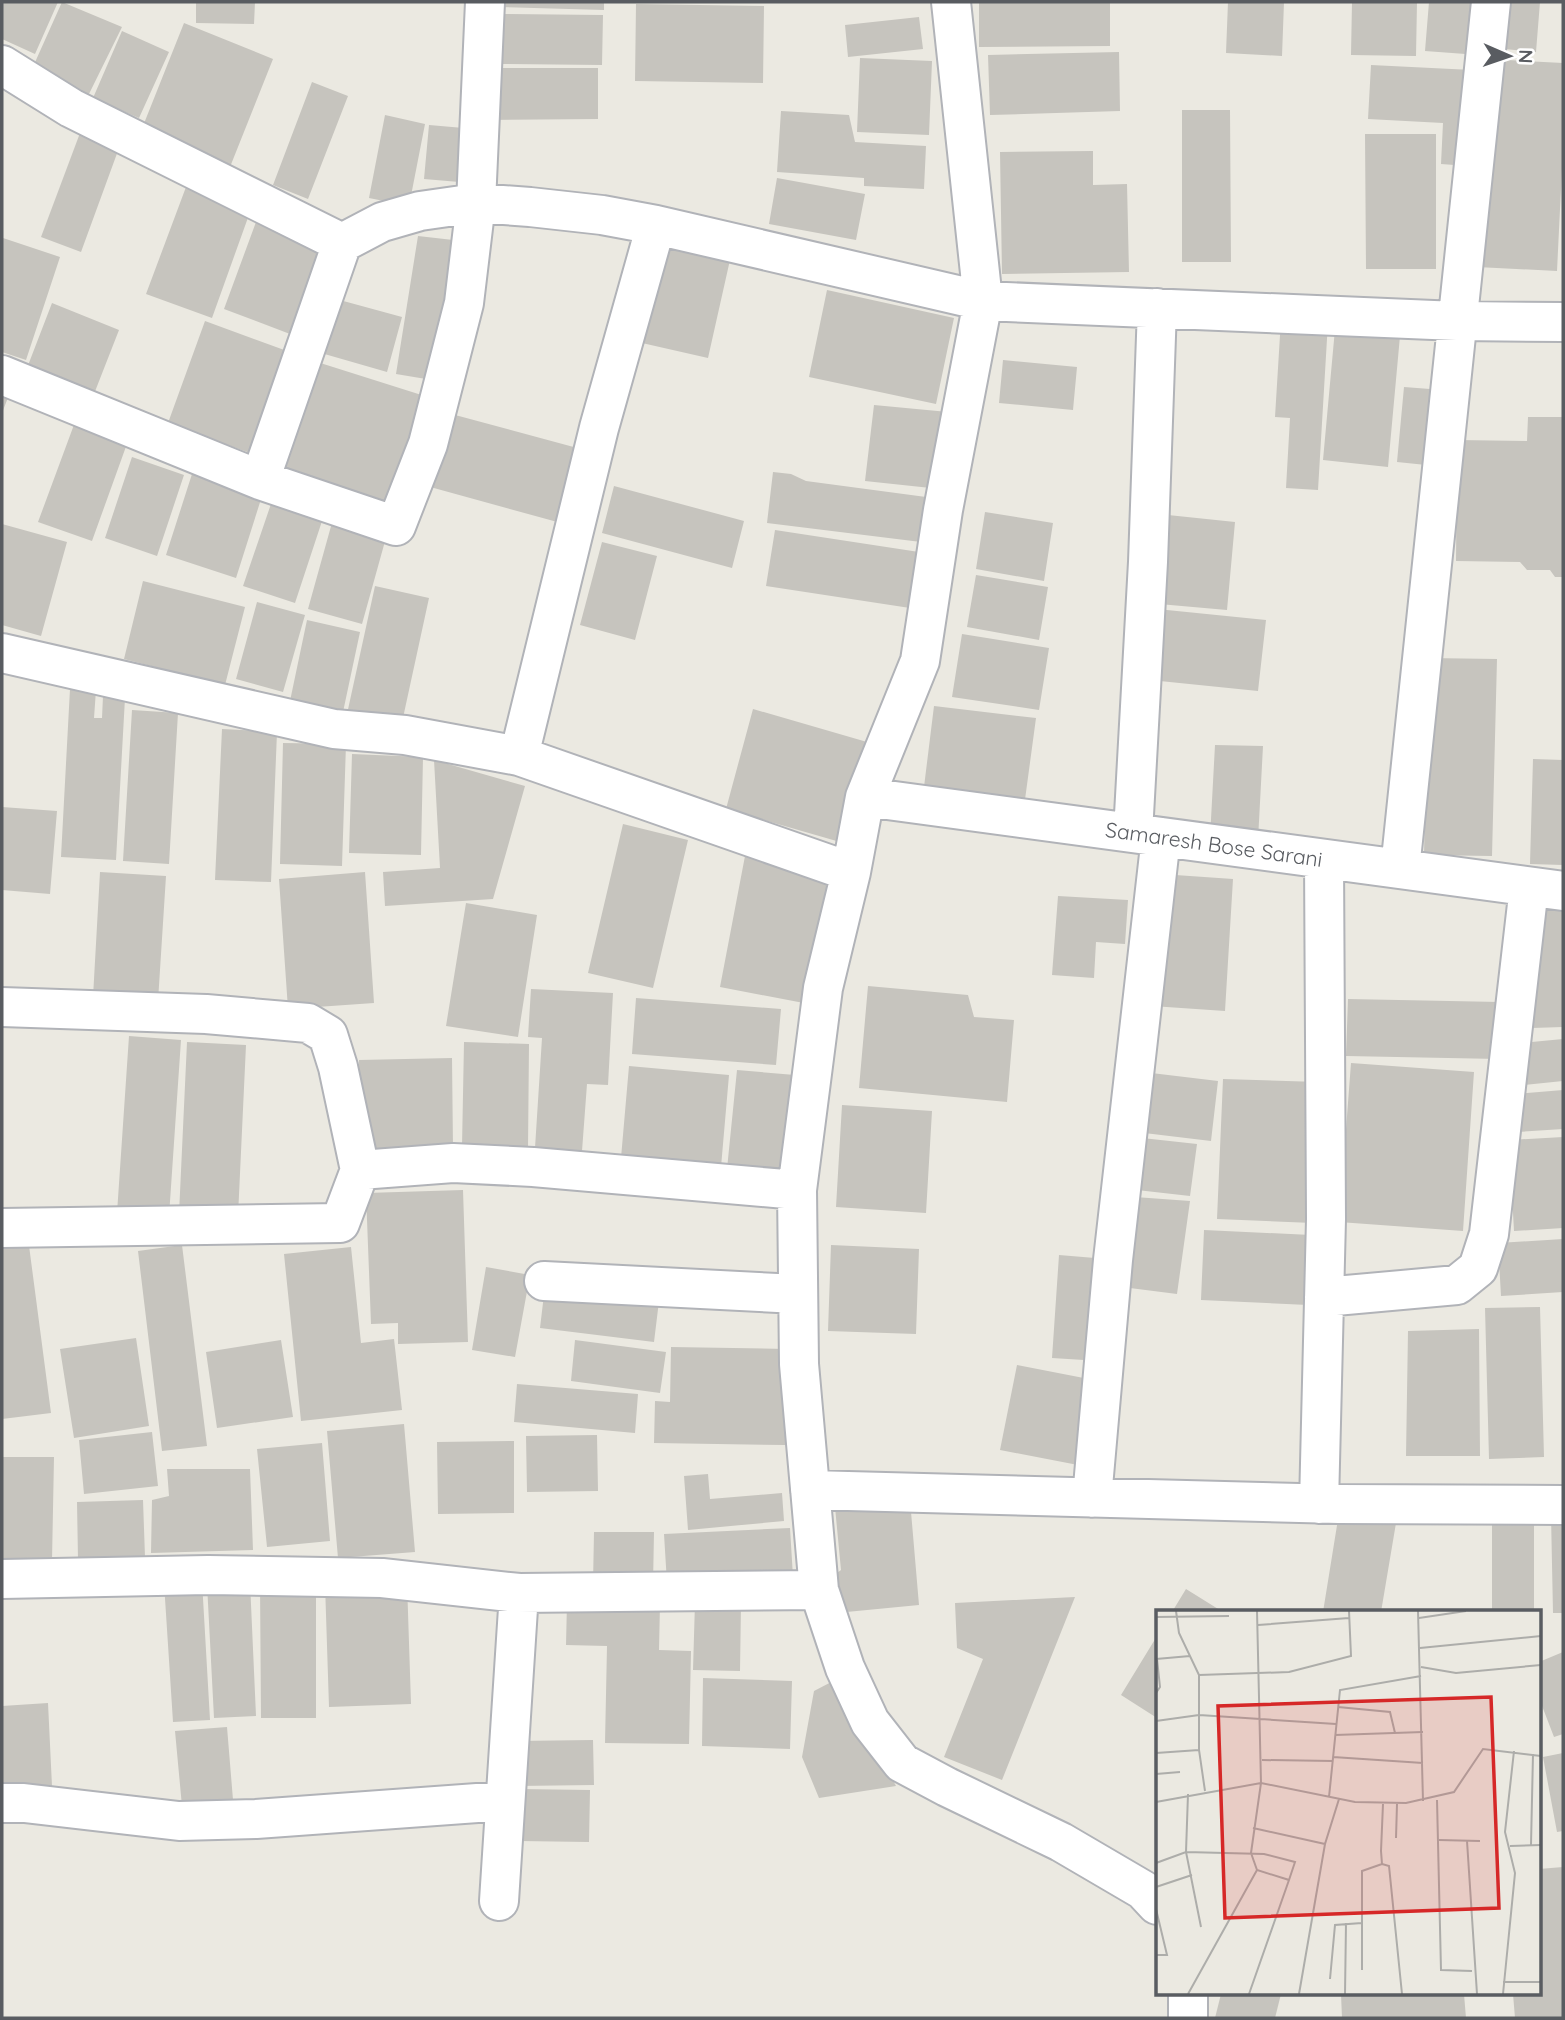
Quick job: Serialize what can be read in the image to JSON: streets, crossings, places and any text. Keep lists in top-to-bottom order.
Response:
{
  "streets": {
    "street": ["Samaresh Bose Sarani"]
  },
  "north": "right"
}
